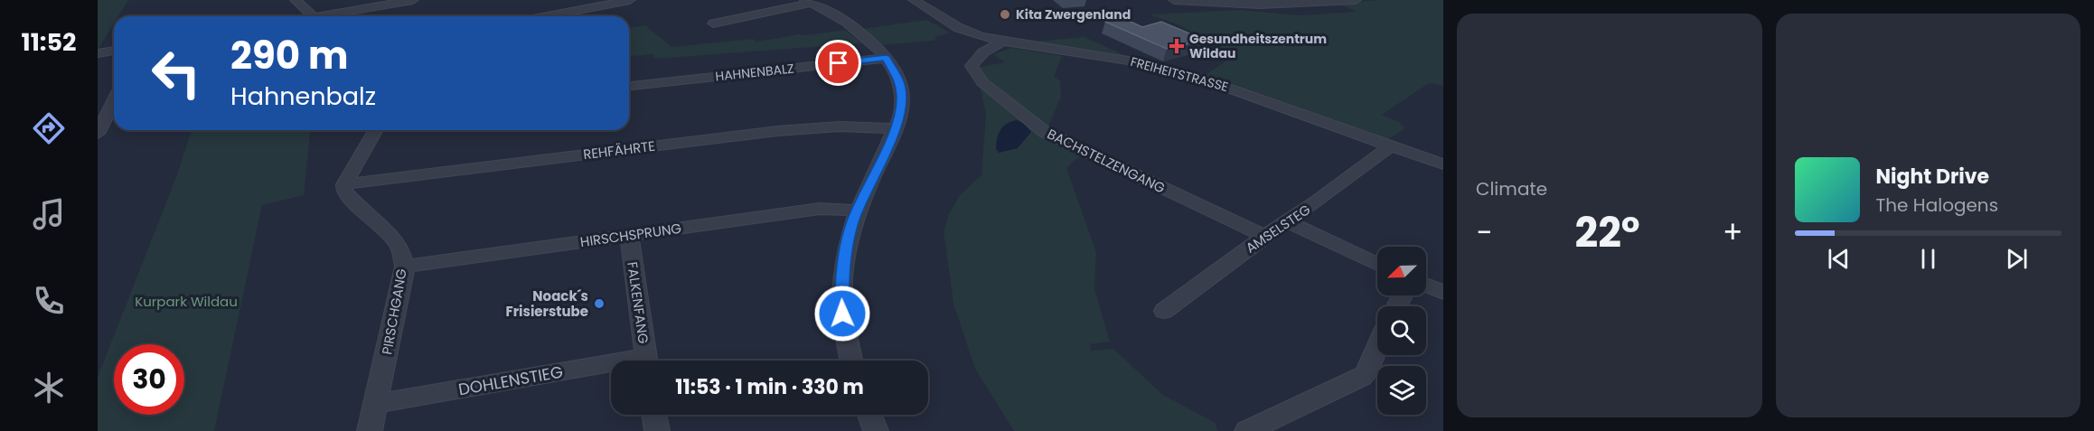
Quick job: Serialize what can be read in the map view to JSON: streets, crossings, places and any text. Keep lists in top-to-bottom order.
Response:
{
  "streets": {
    "street": [
      "HAHNENBALZ",
      "FREIHEITSTRASSE",
      "REHFÄHRTE",
      "BACHSTELZENGANG",
      "AMSELSTEG",
      "HIRSCHSPRUNG",
      "FALKENFANG",
      "PIRSCHGANG",
      "DOHLENSTIEG"
    ]
  },
  "crossings": [
    ["FREIHEITSTRASSE", "BACHSTELZENGANG"],
    ["FREIHEITSTRASSE", "AMSELSTEG"],
    ["REHFÄHRTE", "PIRSCHGANG"],
    ["BACHSTELZENGANG", "AMSELSTEG"],
    ["HIRSCHSPRUNG", "FALKENFANG"],
    ["HIRSCHSPRUNG", "PIRSCHGANG"],
    ["PIRSCHGANG", "DOHLENSTIEG"]
  ],
  "parks": ["Kurpark Wildau"],
  "places": {
    "other": ["Kita Zwergenland", "Noack´s Frisierstube"],
    "health": ["Gesundheitszentrum Wildau"]
  },
  "north": "bottom left",
  "page": {
    "tabs": "11:52",
    "tile": "Climate",
    "turn": ["290 m", "Hahnenbalz"],
    "song": ["Night Drive", "The Halogens"],
    "heat": ["−", "22°", "+"],
    "limit": "30",
    "trip": "11:53 · 1 min · 330 m"
  }
}
